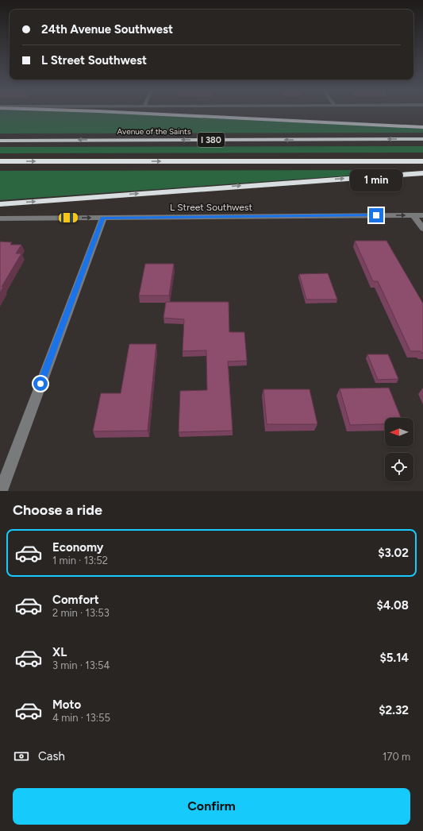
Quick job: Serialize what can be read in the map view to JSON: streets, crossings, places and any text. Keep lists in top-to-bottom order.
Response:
{
  "streets": {
    "highway": ["Avenue of the Saints", "I 380"],
    "street": ["L Street Southwest"]
  },
  "one_way": ["L Street Southwest"],
  "north": "left",
  "page": {
    "banner": ["24th Avenue Southwest", "L Street Southwest"],
    "bubble": "1 min",
    "heading": "Choose a ride",
    "list": [
      {
        "name": "Economy",
        "note": "1 min · 13:52",
        "value": "$3.02"
      },
      {
        "name": "Comfort",
        "note": "2 min · 13:53",
        "value": "$4.08"
      },
      {
        "name": "XL",
        "note": "3 min · 13:54",
        "value": "$5.14"
      },
      {
        "name": "Moto",
        "note": "4 min · 13:55",
        "value": "$2.32"
      }
    ],
    "pay": ["Cash", "170 m"],
    "buttons": "Confirm"
  }
}
